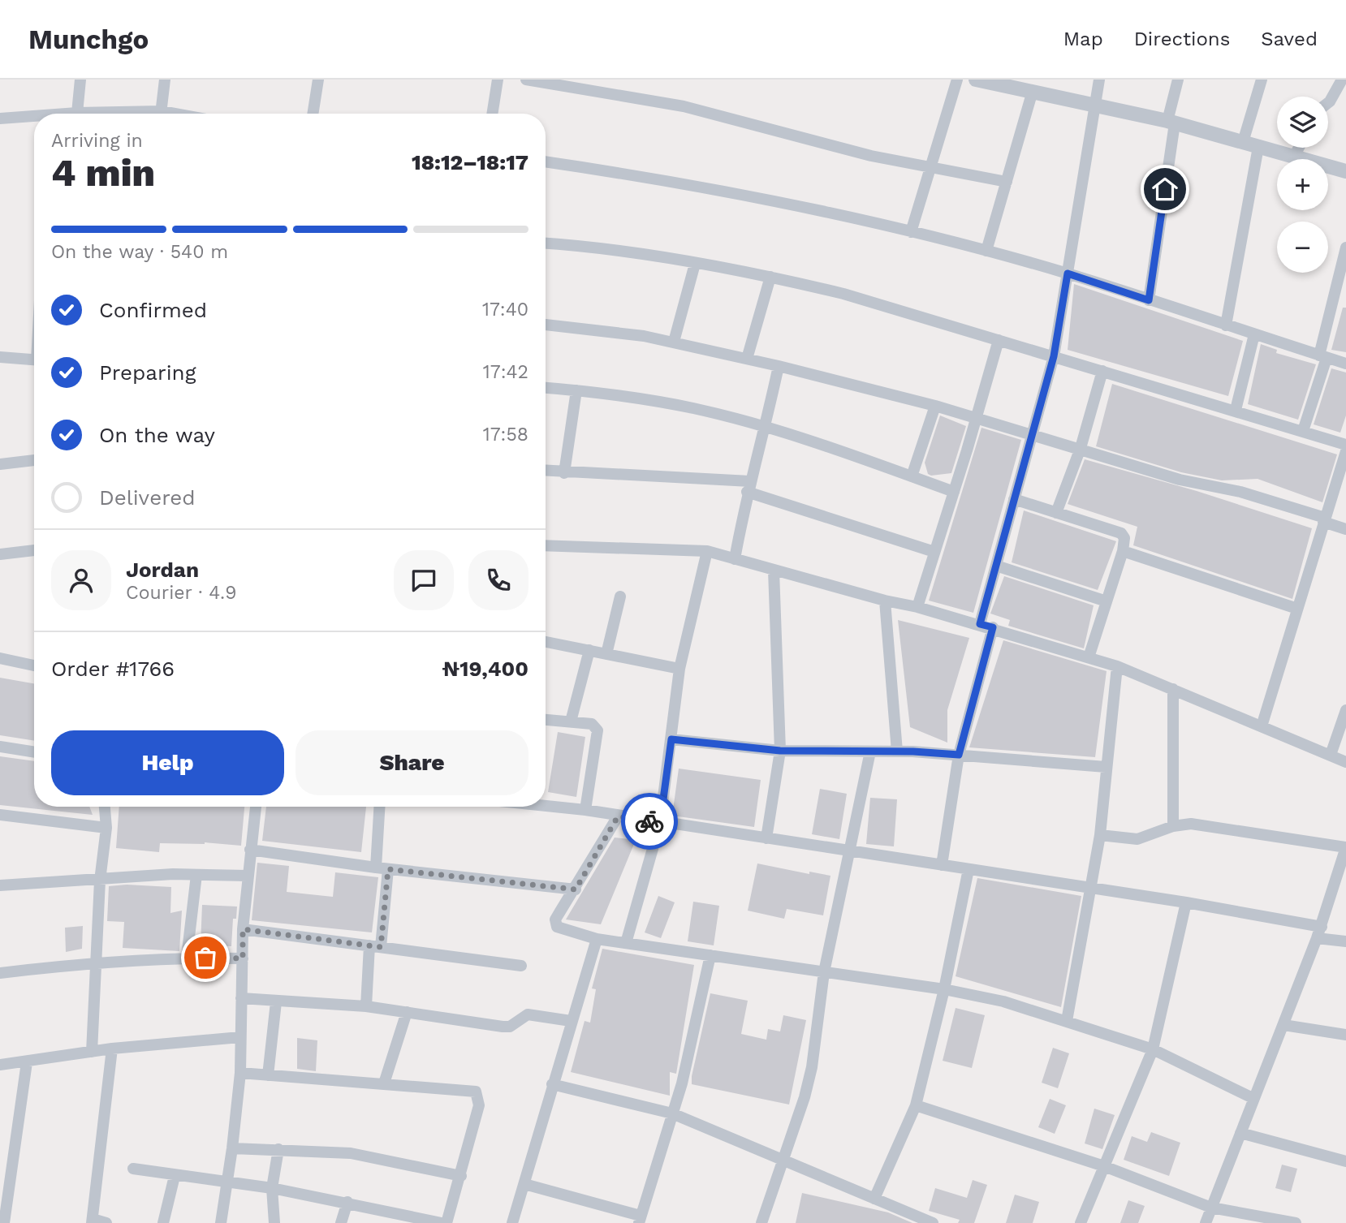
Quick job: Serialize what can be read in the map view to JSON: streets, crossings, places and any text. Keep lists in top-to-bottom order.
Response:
{
  "page": {
    "header": "Munchgo",
    "nav": ["Map", "Directions", "Saved"],
    "map_buttons": ["+", "−"],
    "heading": ["4 min", "Arriving in", "18:12–18:17"],
    "panel": [
      "Jordan",
      "Courier · 4.9",
      "Order #1766",
      "₦19,400"
    ],
    "bar": "On the way · 540 m",
    "list": [
      ["Confirmed", "17:40"],
      ["Preparing", "17:42"],
      ["On the way", "17:58"],
      "Delivered"
    ],
    "buttons": ["Help", "Share"]
  }
}
